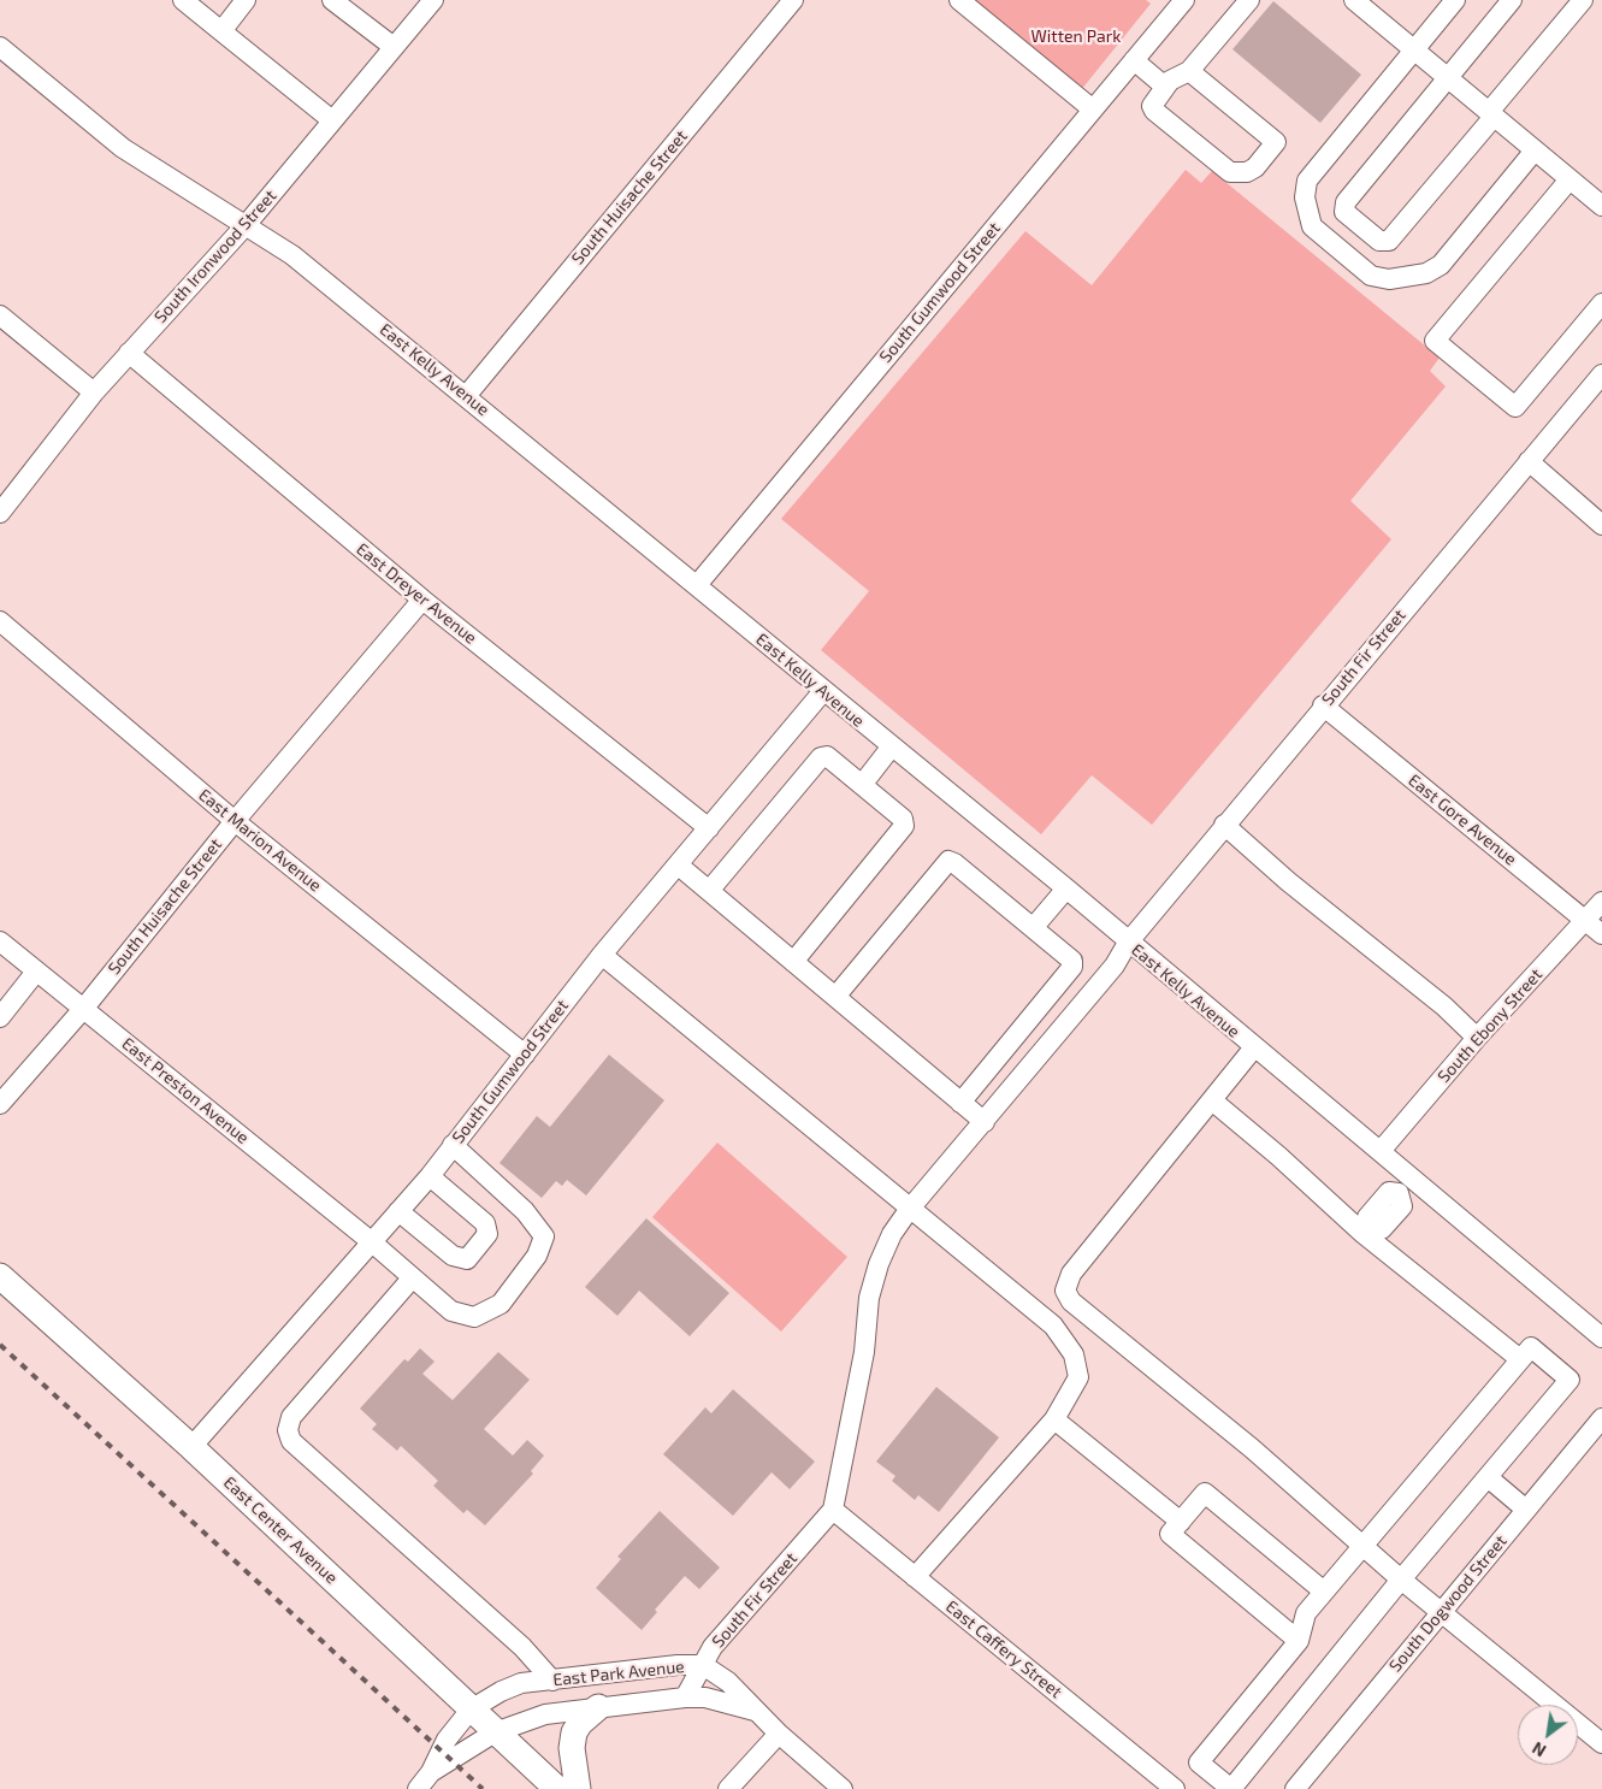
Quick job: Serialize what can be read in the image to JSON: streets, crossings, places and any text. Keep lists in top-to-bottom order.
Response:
{
  "streets": {
    "main road": ["East Center Avenue"],
    "street": [
      "South Huisache Street",
      "South Ironwood Street",
      "South Gumwood Street",
      "East Kelly Avenue",
      "East Dreyer Avenue",
      "South Fir Street",
      "East Gore Avenue",
      "East Marion Avenue",
      "South Ebony Street",
      "East Preston Avenue",
      "South Dogwood Street",
      "East Caffery Street",
      "East Park Avenue"
    ]
  },
  "crossings": [
    ["South Huisache Street", "East Kelly Avenue"],
    ["South Huisache Street", "East Dreyer Avenue"],
    ["South Huisache Street", "East Marion Avenue"],
    ["South Huisache Street", "East Preston Avenue"],
    ["South Ironwood Street", "East Kelly Avenue"],
    ["South Ironwood Street", "East Dreyer Avenue"],
    ["South Gumwood Street", "East Kelly Avenue"],
    ["South Gumwood Street", "East Dreyer Avenue"],
    ["South Gumwood Street", "East Marion Avenue"],
    ["South Gumwood Street", "East Preston Avenue"],
    ["South Gumwood Street", "East Center Avenue"],
    ["East Kelly Avenue", "South Fir Street"],
    ["East Kelly Avenue", "South Ebony Street"],
    ["South Fir Street", "East Gore Avenue"],
    ["South Fir Street", "East Caffery Street"],
    ["South Fir Street", "East Park Avenue"],
    ["East Gore Avenue", "South Ebony Street"],
    ["East Center Avenue", "East Park Avenue"]
  ],
  "parks": ["Witten Park"],
  "north": "bottom left"
}
